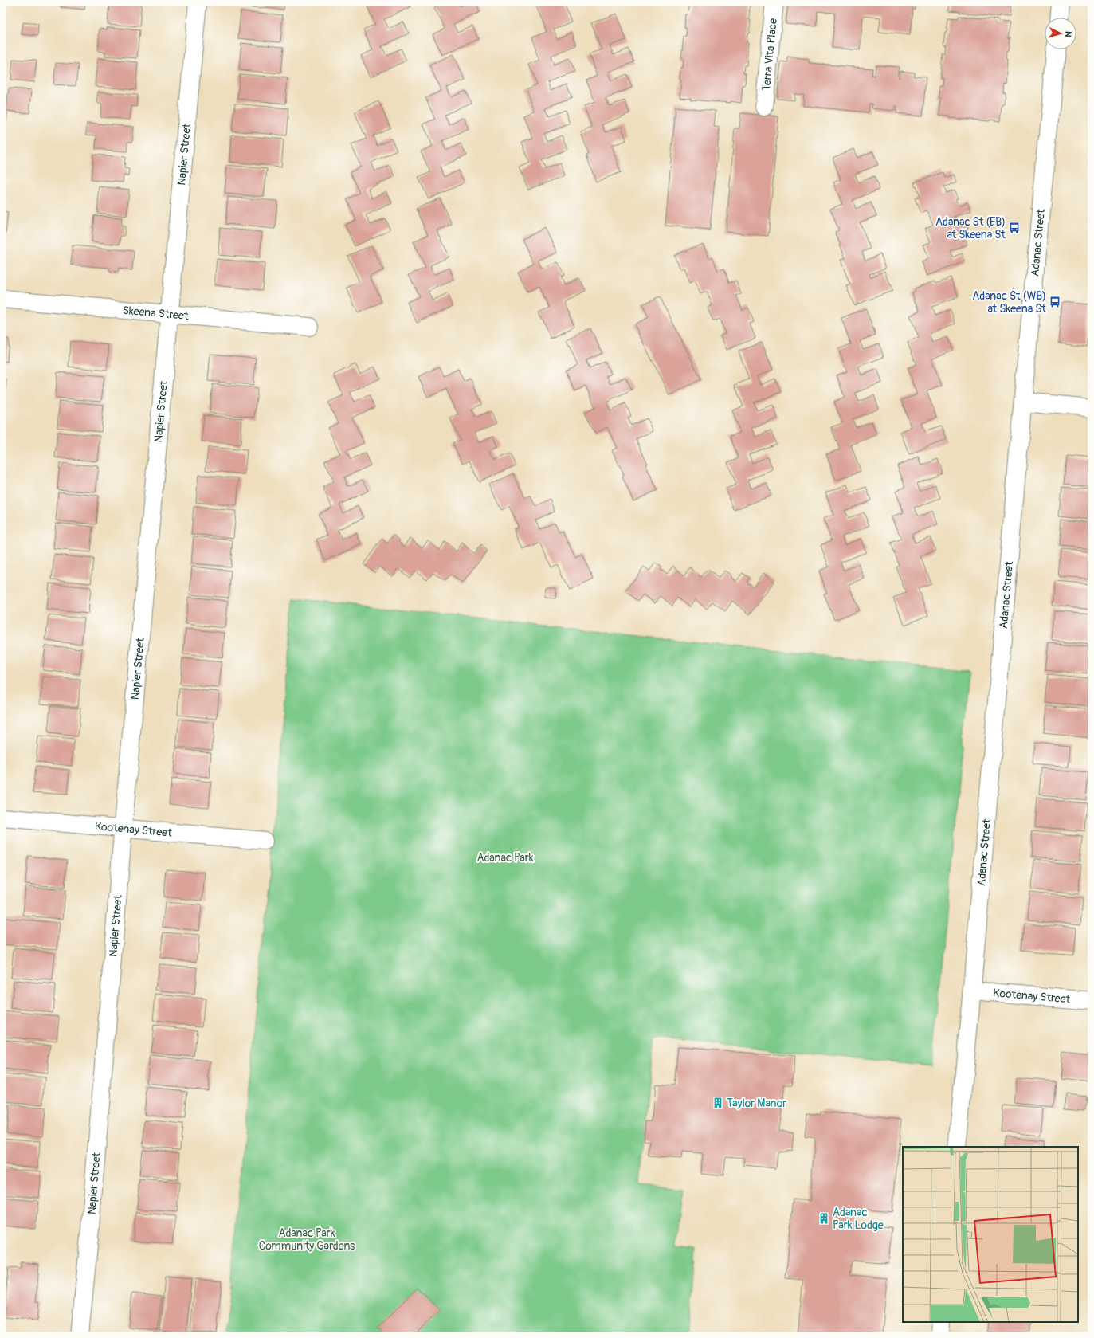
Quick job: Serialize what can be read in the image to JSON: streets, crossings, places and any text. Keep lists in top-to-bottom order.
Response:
{
  "streets": {
    "street": [
      "Terra Vita Place",
      "Napier Street",
      "Adanac Street",
      "Skeena Street",
      "Kootenay Street"
    ]
  },
  "crossings": [
    ["Napier Street", "Skeena Street"],
    ["Napier Street", "Kootenay Street"],
    ["Adanac Street", "Kootenay Street"]
  ],
  "parks": ["Adanac Park", "Adanac Park Community Gardens"],
  "places": {
    "bus stop": ["Adanac St (EB) at Skeena St", "Adanac St (WB) at Skeena St"],
    "building": ["Taylor Manor", "Adanac Park Lodge"]
  },
  "north": "right"
}
